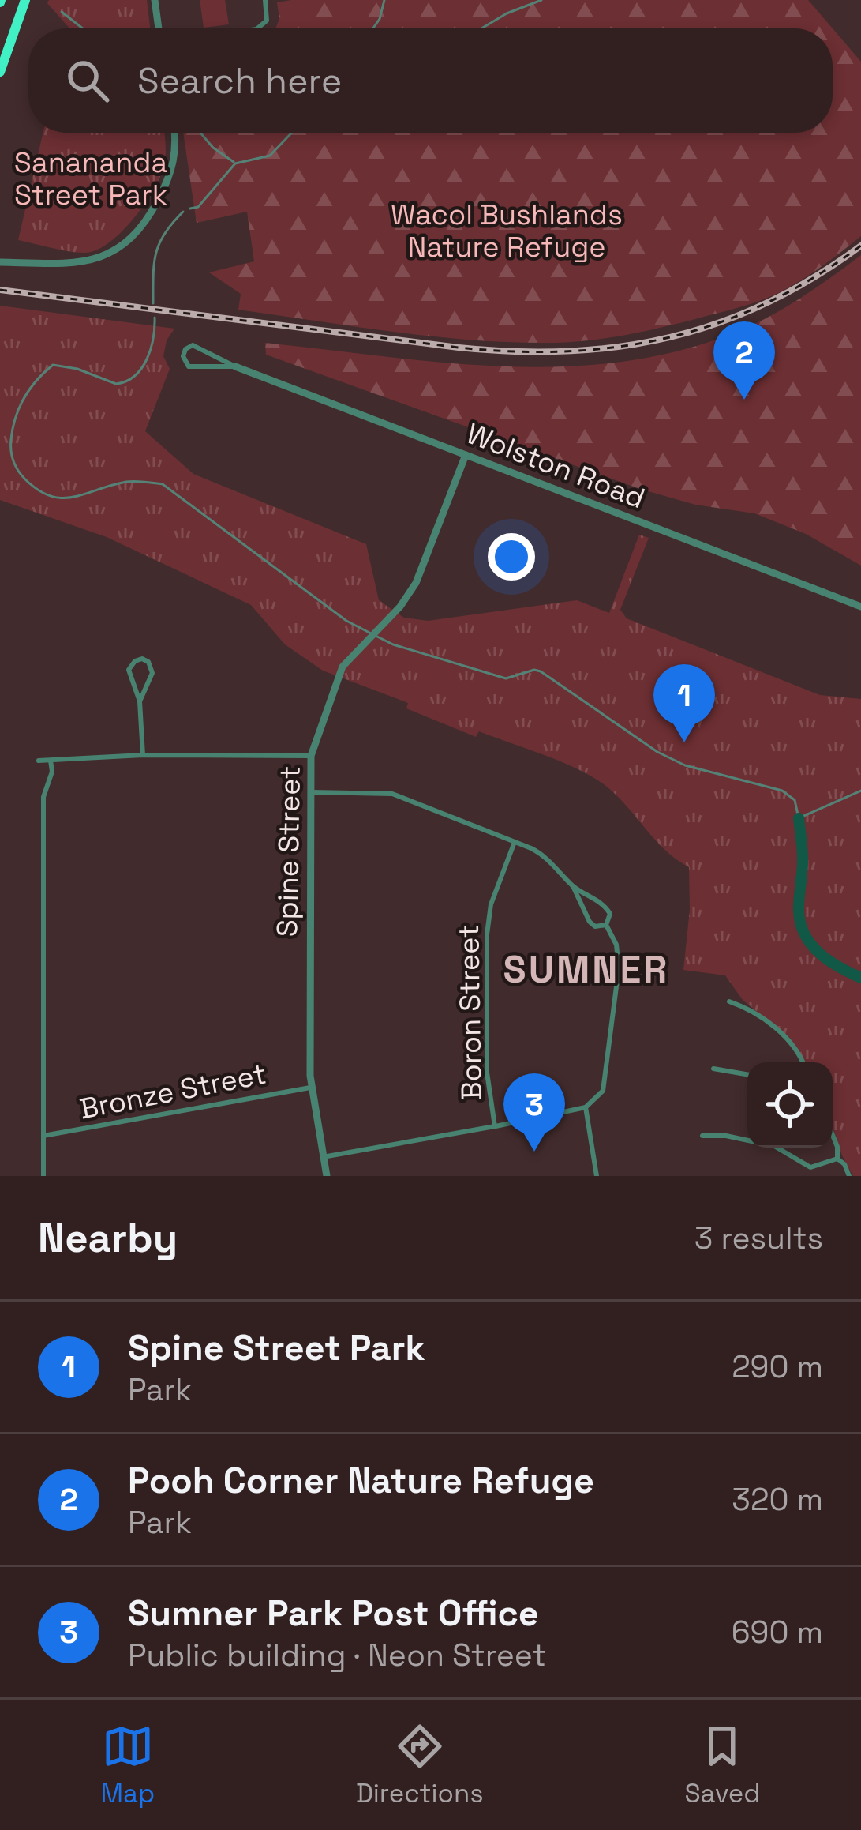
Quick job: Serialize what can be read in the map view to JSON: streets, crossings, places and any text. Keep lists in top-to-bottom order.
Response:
{
  "streets": {
    "street": [
      "Wolston Road",
      "Spine Street",
      "Boron Street",
      "Bronze Street"
    ]
  },
  "crossings": [
    ["Wolston Road", "Spine Street"],
    ["Spine Street", "Boron Street"],
    ["Spine Street", "Bronze Street"]
  ],
  "districts": ["SUMNER"],
  "parks": ["Sanananda Street Park", "Wacol Bushlands Nature Refuge"],
  "page": {
    "search": "Search here",
    "pins": ["2", "1", "3"],
    "heading": ["Nearby", "3 results"],
    "list": [
      {
        "mark": "1",
        "name": "Spine Street Park",
        "note": "Park",
        "value": "290 m"
      },
      {
        "mark": "2",
        "name": "Pooh Corner Nature Refuge",
        "note": "Park",
        "value": "320 m"
      },
      {
        "mark": "3",
        "name": "Sumner Park Post Office",
        "note": "Public building · Neon Street",
        "value": "690 m"
      }
    ],
    "nav": ["Map", "Directions", "Saved"]
  }
}
